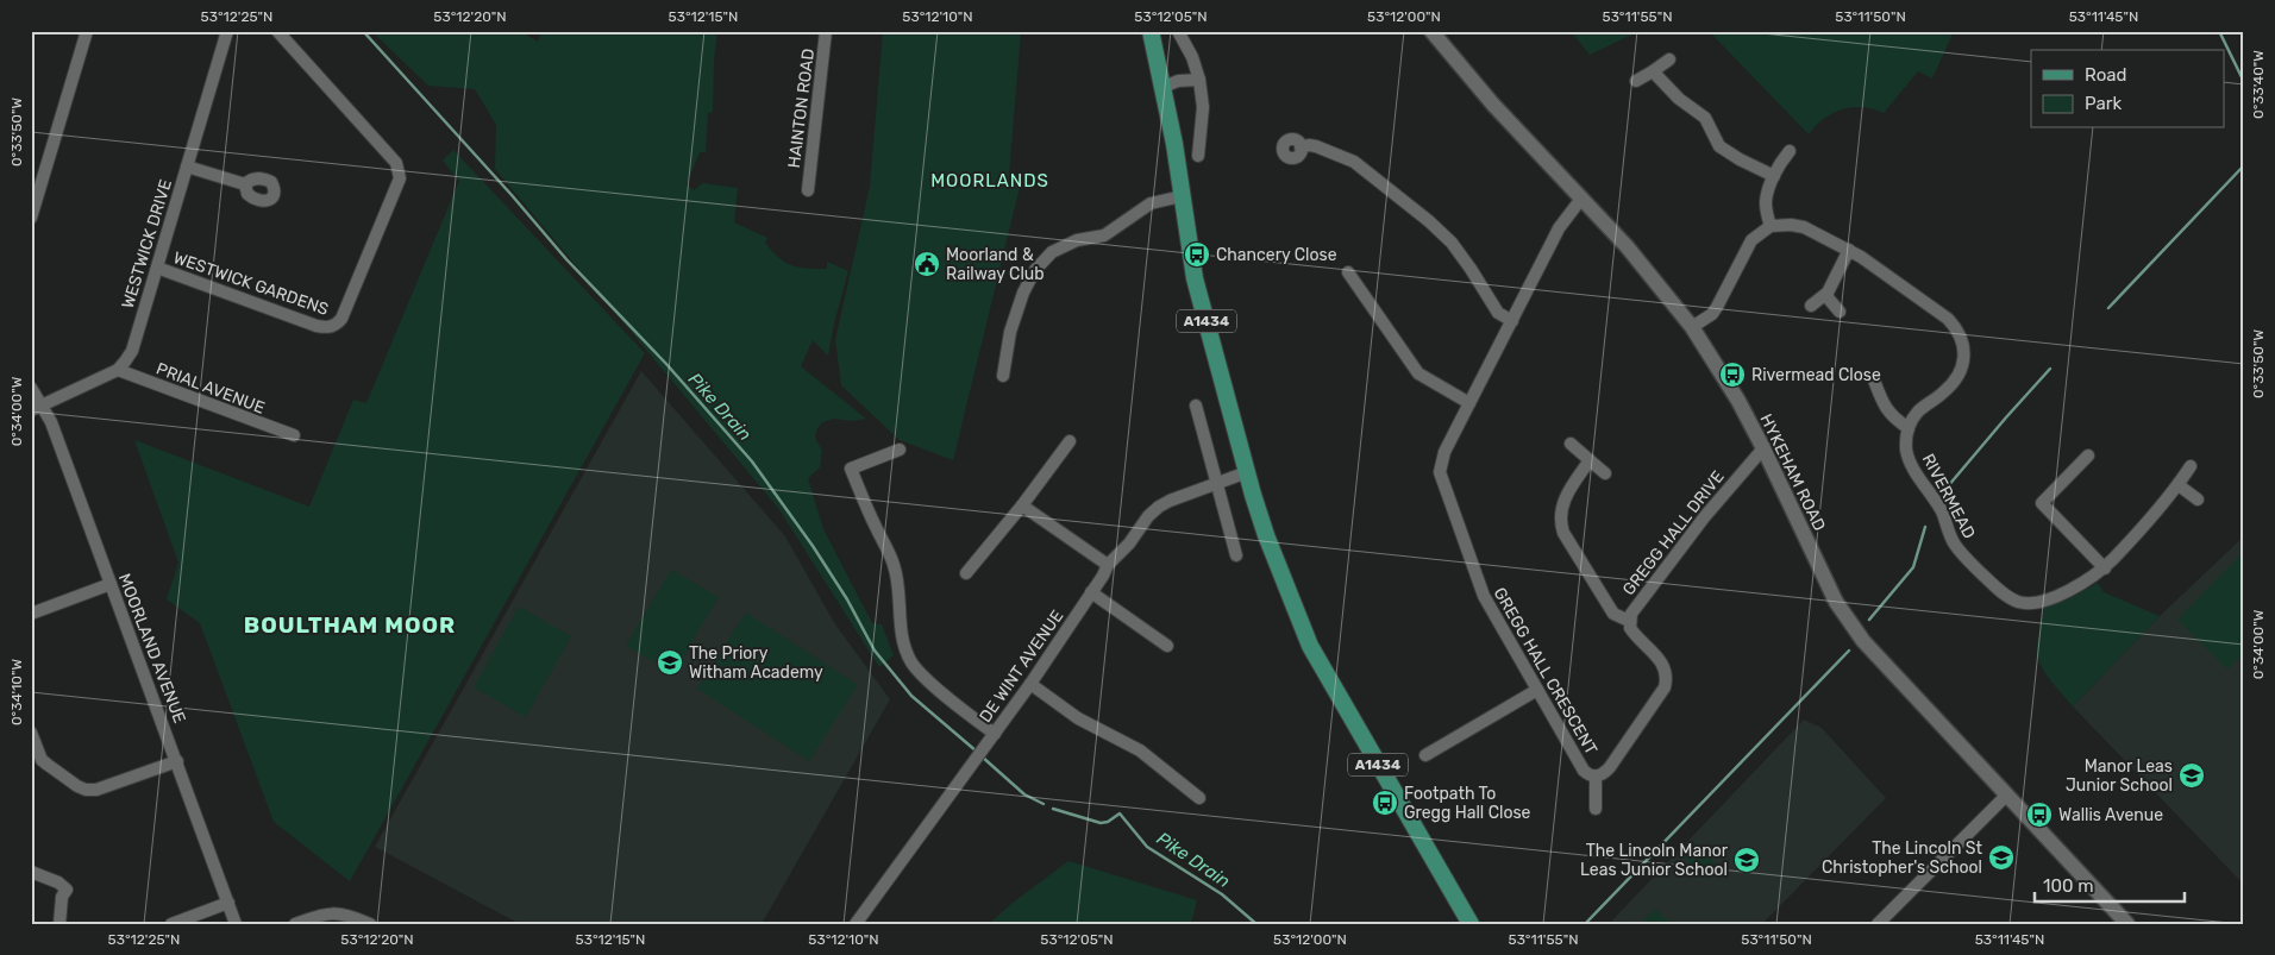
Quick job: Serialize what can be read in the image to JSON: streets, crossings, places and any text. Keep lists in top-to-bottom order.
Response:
{
  "streets": {
    "main road": ["A1434"],
    "street": [
      "HAINTON ROAD",
      "WESTWICK DRIVE",
      "WESTWICK GARDENS",
      "PRIAL AVENUE",
      "HYKEHAM ROAD",
      "RIVERMEAD",
      "GREGG HALL DRIVE",
      "MOORLAND AVENUE",
      "DE WINT AVENUE",
      "GREGG HALL CRESCENT"
    ]
  },
  "crossings": [
    ["WESTWICK DRIVE", "WESTWICK GARDENS"],
    ["WESTWICK DRIVE", "PRIAL AVENUE"],
    ["A1434", "DE WINT AVENUE"],
    ["HYKEHAM ROAD", "GREGG HALL DRIVE"],
    ["HYKEHAM ROAD", "GREGG HALL CRESCENT"],
    ["GREGG HALL DRIVE", "GREGG HALL CRESCENT"]
  ],
  "districts": ["MOORLANDS", "BOULTHAM MOOR"],
  "water": ["Pike Drain"],
  "places": {
    "bus stop": [
      "Chancery Close",
      "Rivermead Close",
      "Footpath To Gregg Hall Close",
      "Wallis Avenue"
    ],
    "public building": ["Moorland & Railway Club"],
    "school or university": [
      "The Priory Witham Academy",
      "Manor Leas Junior School",
      "The Lincoln St Christopher's School",
      "The Lincoln Manor Leas Junior School"
    ]
  },
  "legend": ["Road", "Park"],
  "scale_bar": "100 m",
  "coordinates": [
    "53°12'25\"N",
    "53°12'20\"N",
    "53°12'15\"N",
    "53°12'10\"N",
    "53°12'05\"N",
    "53°12'00\"N",
    "53°11'55\"N",
    "53°11'50\"N",
    "53°11'45\"N",
    "0°33'40\"W",
    "0°33'50\"W",
    "0°34'00\"W",
    "0°34'10\"W"
  ]
}
